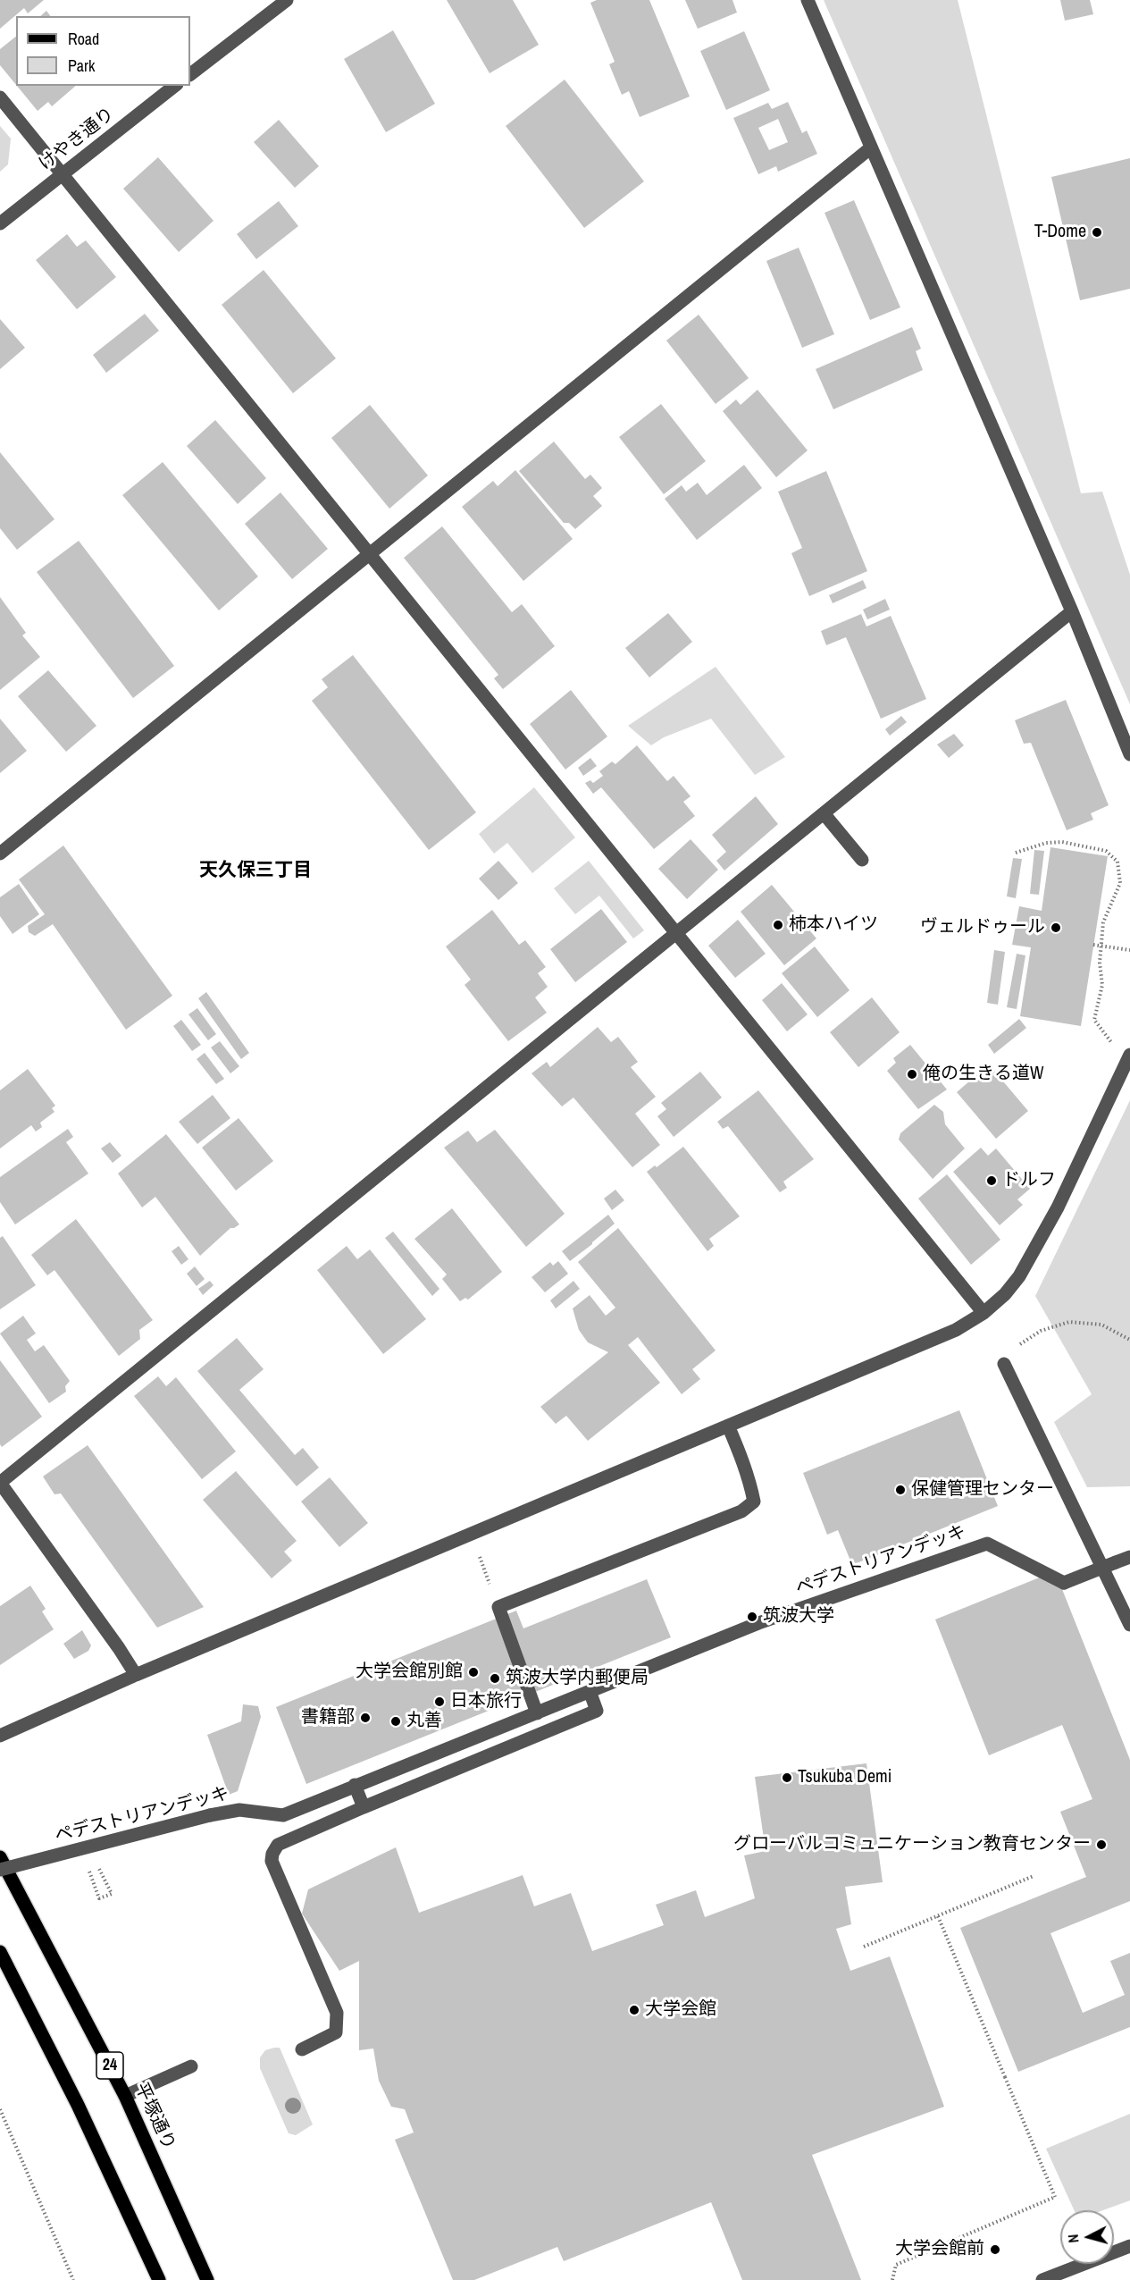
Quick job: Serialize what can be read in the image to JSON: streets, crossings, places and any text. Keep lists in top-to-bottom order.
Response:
{
  "streets": {
    "main road": ["24", "平塚通り"],
    "street": ["けやき通り", "ペデストリアンデッキ"]
  },
  "districts": ["天久保三丁目"],
  "places": [
    "T-Dome",
    "柿本ハイツ",
    "ヴェルドゥール",
    "俺の生きる道W",
    "ドルフ",
    "保健管理センター",
    "筑波大学",
    "大学会館別館",
    "筑波大学内郵便局",
    "日本旅行",
    "書籍部",
    "丸善",
    "Tsukuba Demi",
    "グローバルコミュニケーション教育センター",
    "大学会館",
    "大学会館前"
  ],
  "legend": ["Road", "Park"],
  "north": "left"
}
